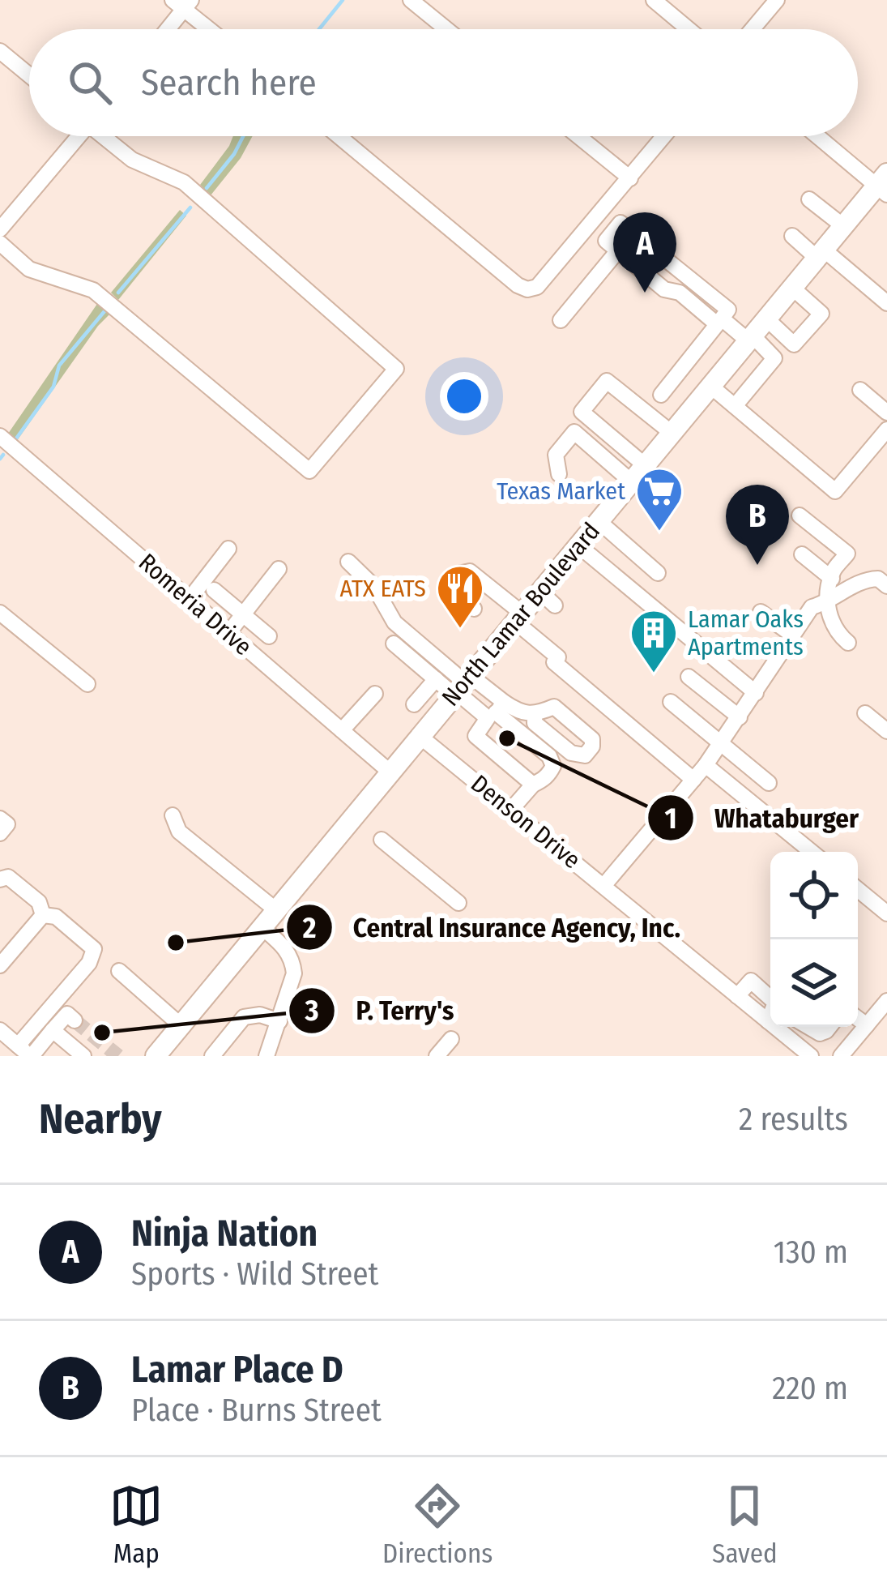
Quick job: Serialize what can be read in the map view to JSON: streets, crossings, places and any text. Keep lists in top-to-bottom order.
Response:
{
  "streets": {
    "main road": ["North Lamar Boulevard"],
    "street": ["Romeria Drive", "Denson Drive"]
  },
  "crossings": [
    ["Romeria Drive", "North Lamar Boulevard"],
    ["North Lamar Boulevard", "Denson Drive"]
  ],
  "places": {
    "supermarket": ["Texas Market"],
    "restaurant": ["ATX EATS"],
    "building": ["Lamar Oaks Apartments"],
    "other": ["Whataburger", "Central Insurance Agency, Inc.", "P. Terry's"]
  },
  "page": {
    "search": "Search here",
    "pins": ["A", "B"],
    "heading": ["Nearby", "2 results"],
    "list": [
      {
        "mark": "A",
        "name": "Ninja Nation",
        "note": "Sports · Wild Street",
        "value": "130 m"
      },
      {
        "mark": "B",
        "name": "Lamar Place D",
        "note": "Place · Burns Street",
        "value": "220 m"
      }
    ],
    "nav": ["Map", "Directions", "Saved"]
  }
}
